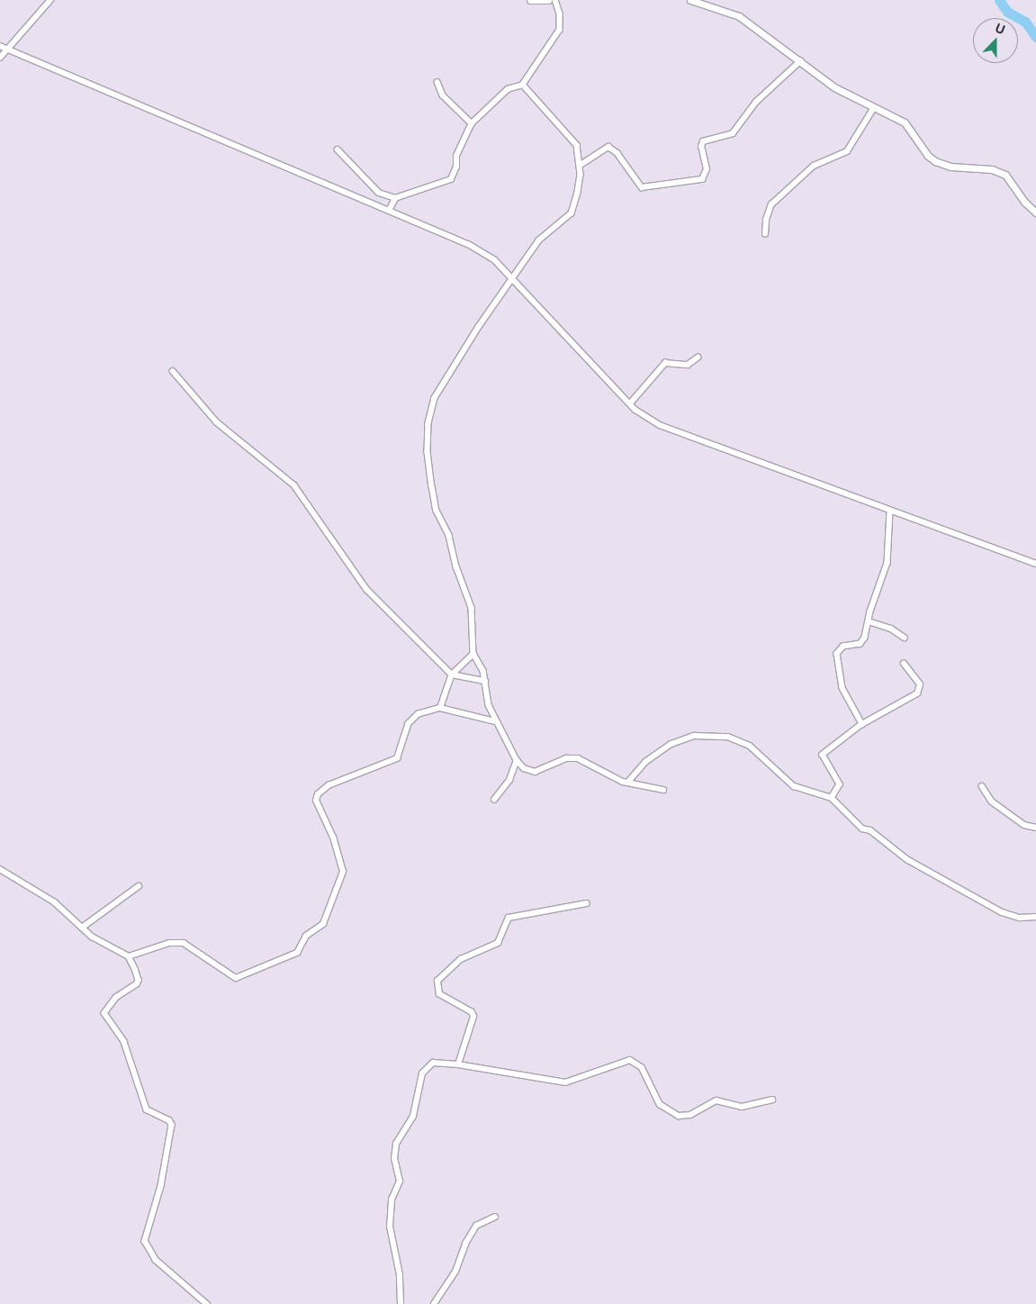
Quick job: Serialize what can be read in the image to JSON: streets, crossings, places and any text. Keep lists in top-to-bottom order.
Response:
{
  "north": "top"
}
